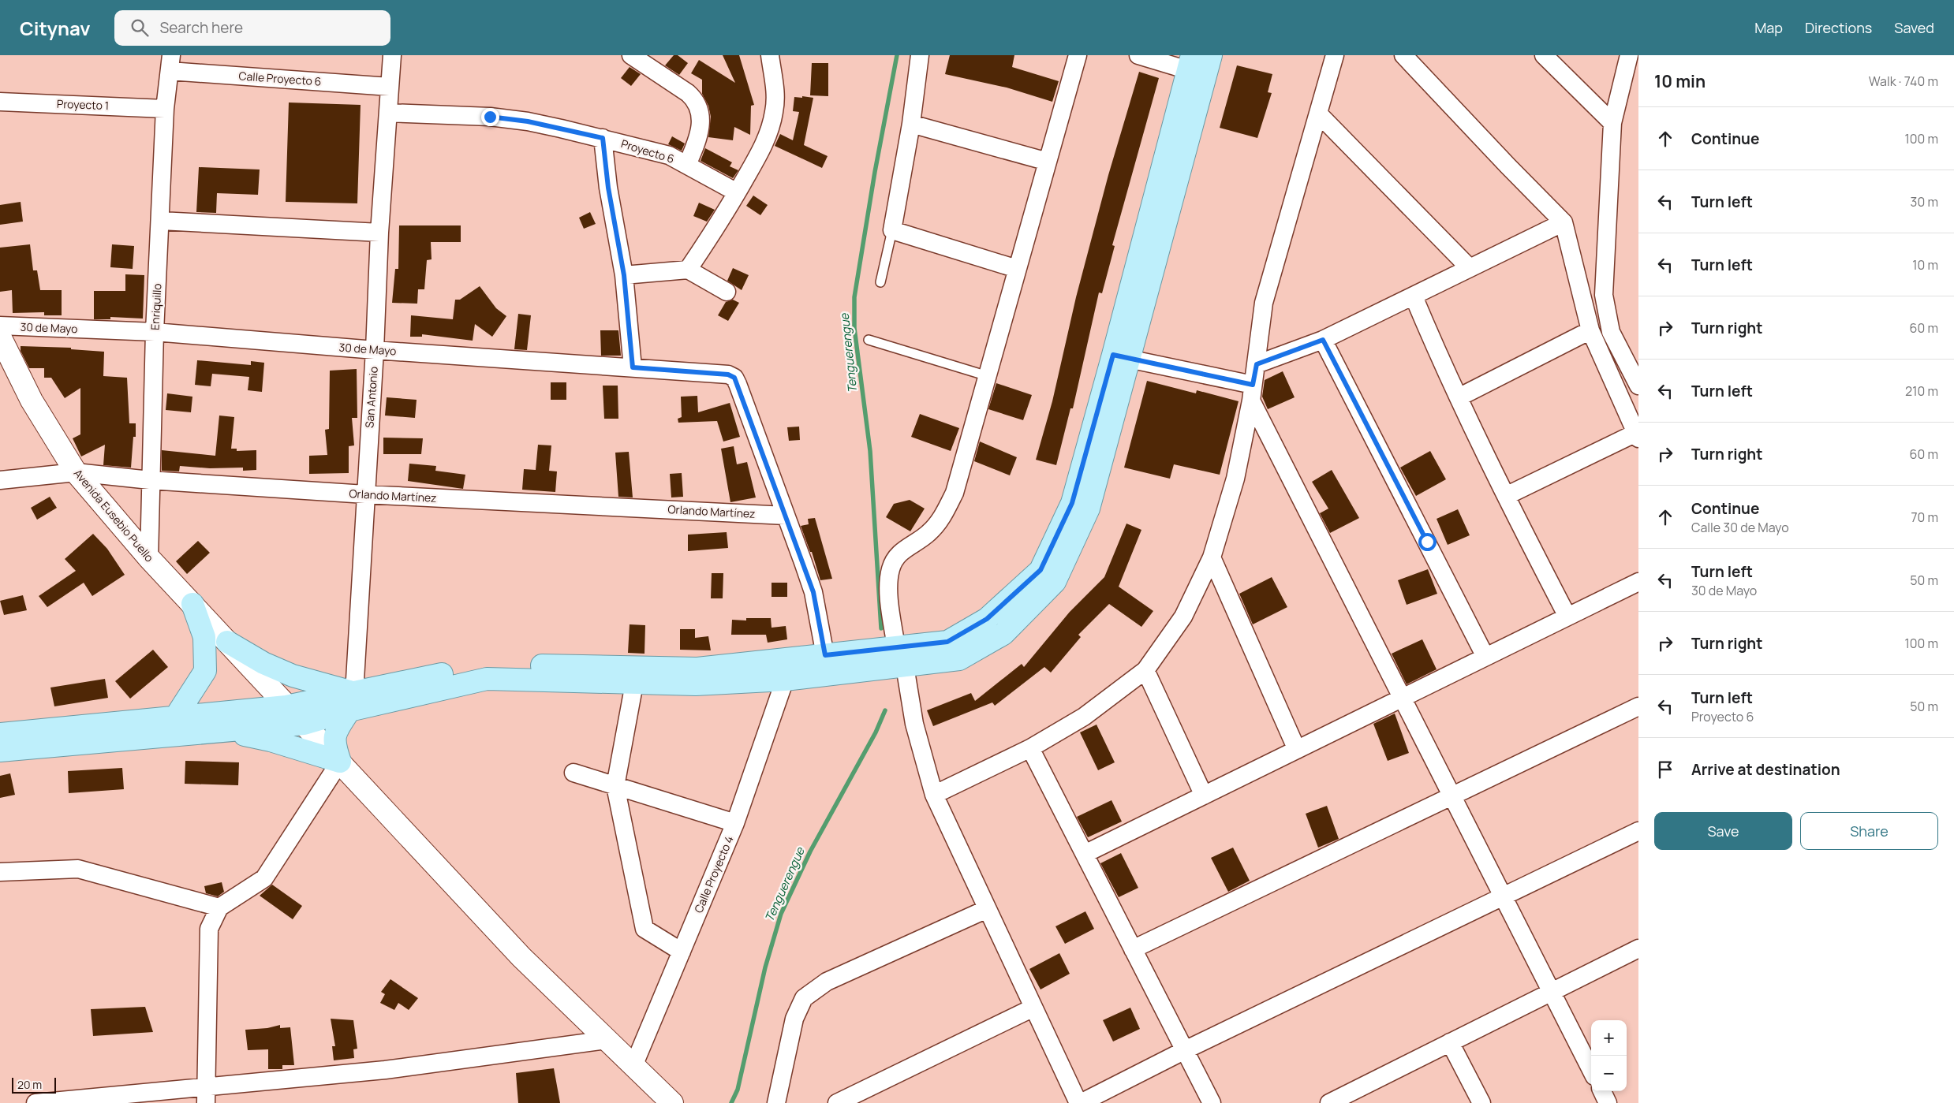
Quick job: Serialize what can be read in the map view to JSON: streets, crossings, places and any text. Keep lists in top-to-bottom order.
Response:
{
  "streets": {
    "main road": ["Avenida Eusebio Puello"],
    "street": [
      "Calle Proyecto 6",
      "Proyecto 1",
      "Proyecto 6",
      "Enriquillo",
      "30 de Mayo",
      "San Antonio",
      "Orlando Martínez",
      "Calle Proyecto 4"
    ]
  },
  "crossings": [
    ["Calle Proyecto 6", "Enriquillo"],
    ["Calle Proyecto 6", "San Antonio"],
    ["Proyecto 1", "Enriquillo"],
    ["Proyecto 6", "San Antonio"],
    ["Enriquillo", "30 de Mayo"],
    ["Enriquillo", "Orlando Martínez"],
    ["Enriquillo", "Avenida Eusebio Puello"],
    ["30 de Mayo", "San Antonio"],
    ["30 de Mayo", "Orlando Martínez"],
    ["San Antonio", "Orlando Martínez"],
    ["Orlando Martínez", "Avenida Eusebio Puello"],
    ["Avenida Eusebio Puello", "Calle Proyecto 4"]
  ],
  "water": ["Tenguerengue"],
  "scale_bar": "20 m",
  "page": {
    "header": "Citynav",
    "search": "Search here",
    "nav": ["Map", "Directions", "Saved"],
    "heading": ["10 min", "Walk · 740 m"],
    "list": [
      ["Continue", "100 m"],
      ["Turn left", "30 m"],
      ["Turn left", "10 m"],
      ["Turn right", "60 m"],
      ["Turn left", "210 m"],
      ["Turn right", "60 m"],
      ["Continue", "Calle 30 de Mayo", "70 m"],
      ["Turn left", "30 de Mayo", "50 m"],
      ["Turn right", "100 m"],
      ["Turn left", "Proyecto 6", "50 m"],
      "Arrive at destination"
    ],
    "buttons": ["Save", "Share"],
    "map_buttons": ["+", "−"],
    "scale": "20 m"
  }
}
